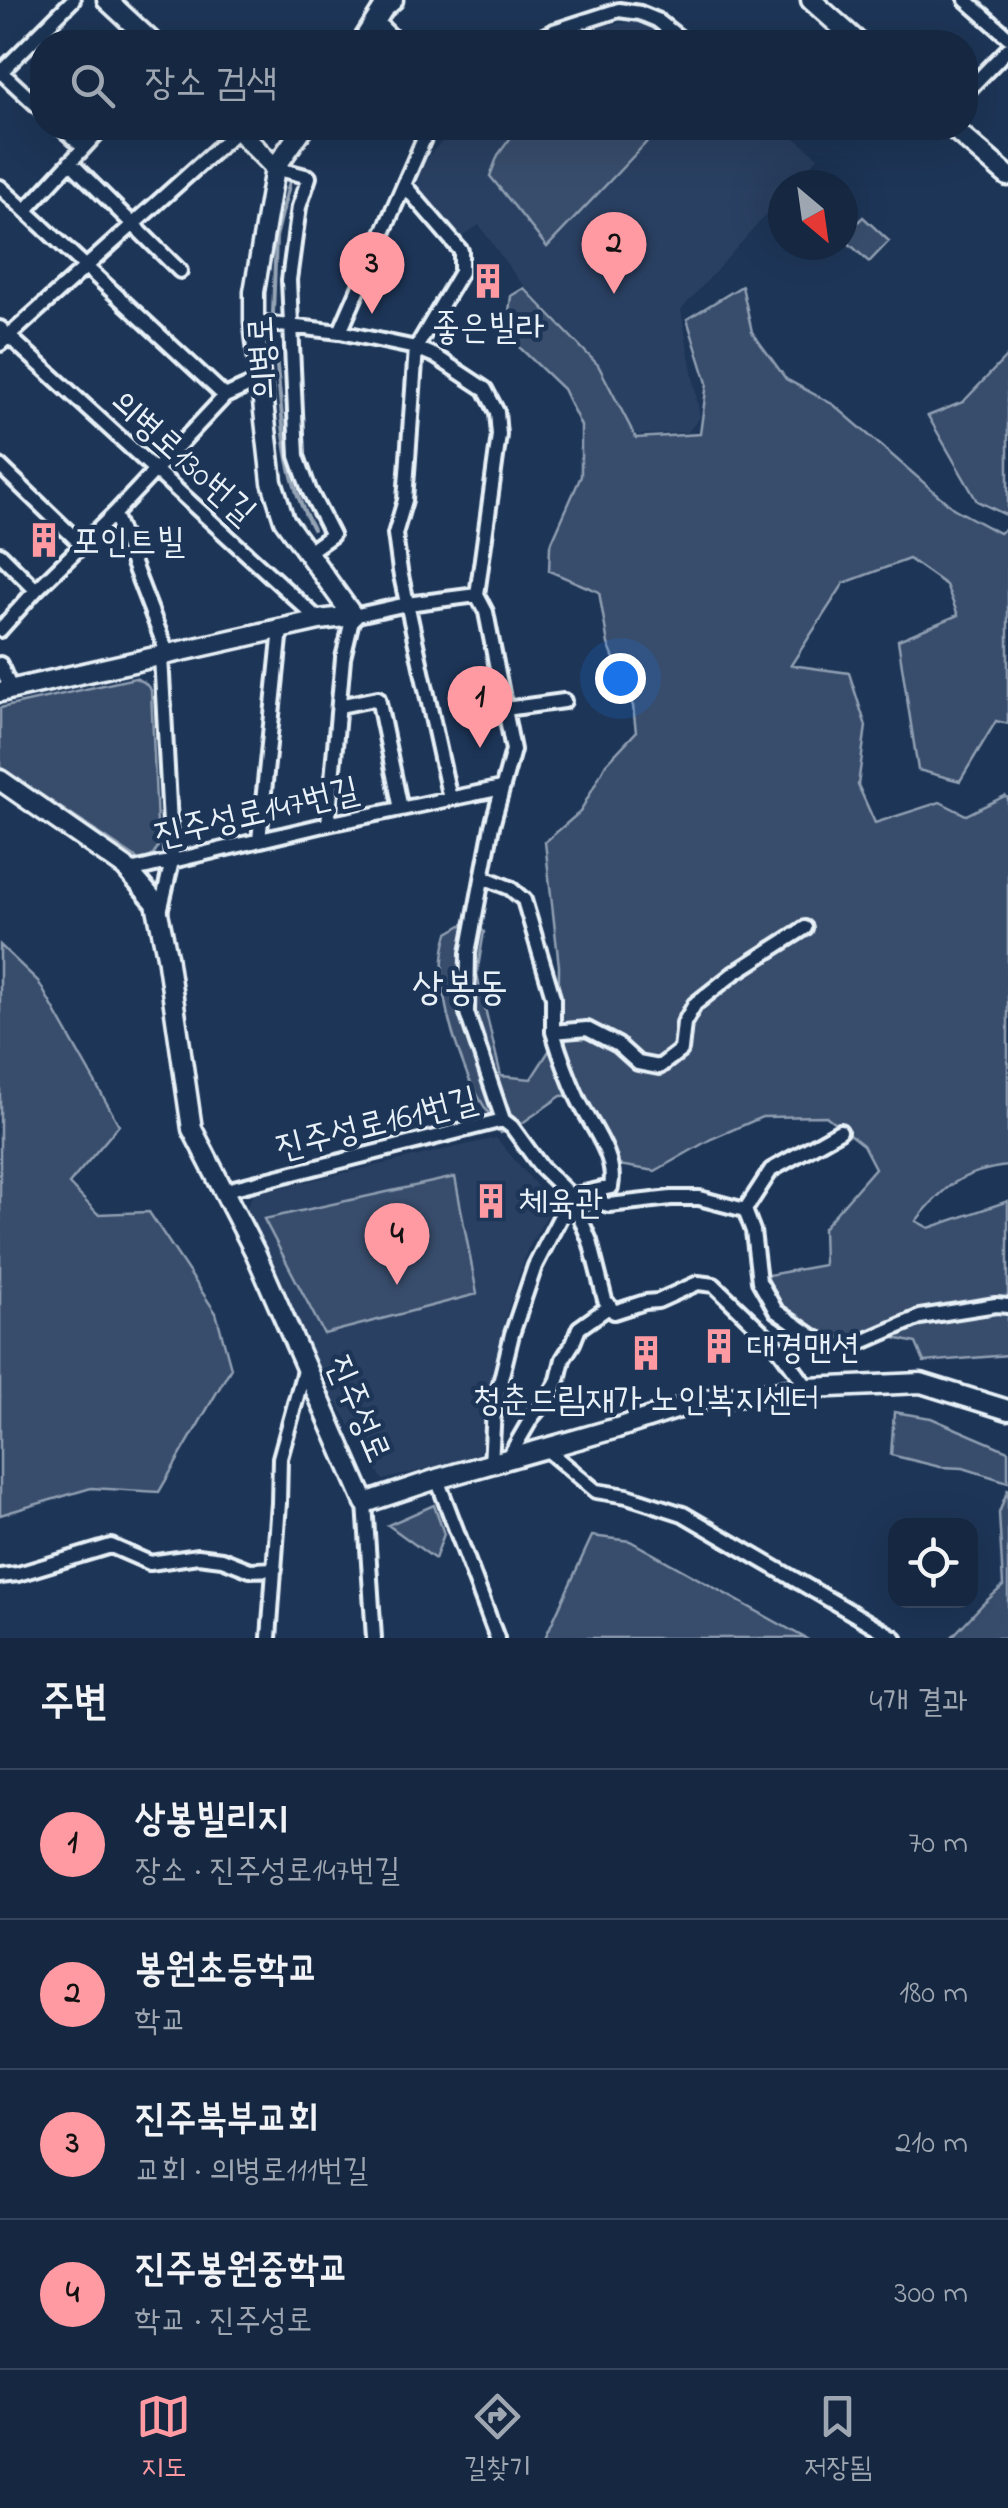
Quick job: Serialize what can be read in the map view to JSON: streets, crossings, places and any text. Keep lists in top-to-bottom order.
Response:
{
  "streets": {
    "main road": ["의병로", "진주성로"],
    "street": ["의병로130번길", "진주성로147번길", "진주성로161번길"]
  },
  "crossings": [
    ["진주성로147번길", "진주성로"],
    ["진주성로161번길", "진주성로"]
  ],
  "districts": ["상봉동"],
  "places": {
    "building": [
      "좋은빌라",
      "포인트빌",
      "체육관",
      "대경맨션",
      "청춘드림재가 노인복지센터"
    ]
  },
  "north": "bottom right",
  "page": {
    "search": "장소 검색",
    "pins": [
      "2",
      "3",
      "1",
      "4"
    ],
    "heading": ["주변", "4개 결과"],
    "list": [
      {
        "mark": "1",
        "name": "상봉빌리지",
        "note": "장소 · 진주성로147번길",
        "value": "70 m"
      },
      {
        "mark": "2",
        "name": "봉원초등학교",
        "note": "학교",
        "value": "180 m"
      },
      {
        "mark": "3",
        "name": "진주북부교회",
        "note": "교회 · 의병로111번길",
        "value": "210 m"
      },
      {
        "mark": "4",
        "name": "진주봉원중학교",
        "note": "학교 · 진주성로",
        "value": "300 m"
      }
    ],
    "nav": ["지도", "길찾기", "저장됨"]
  }
}
